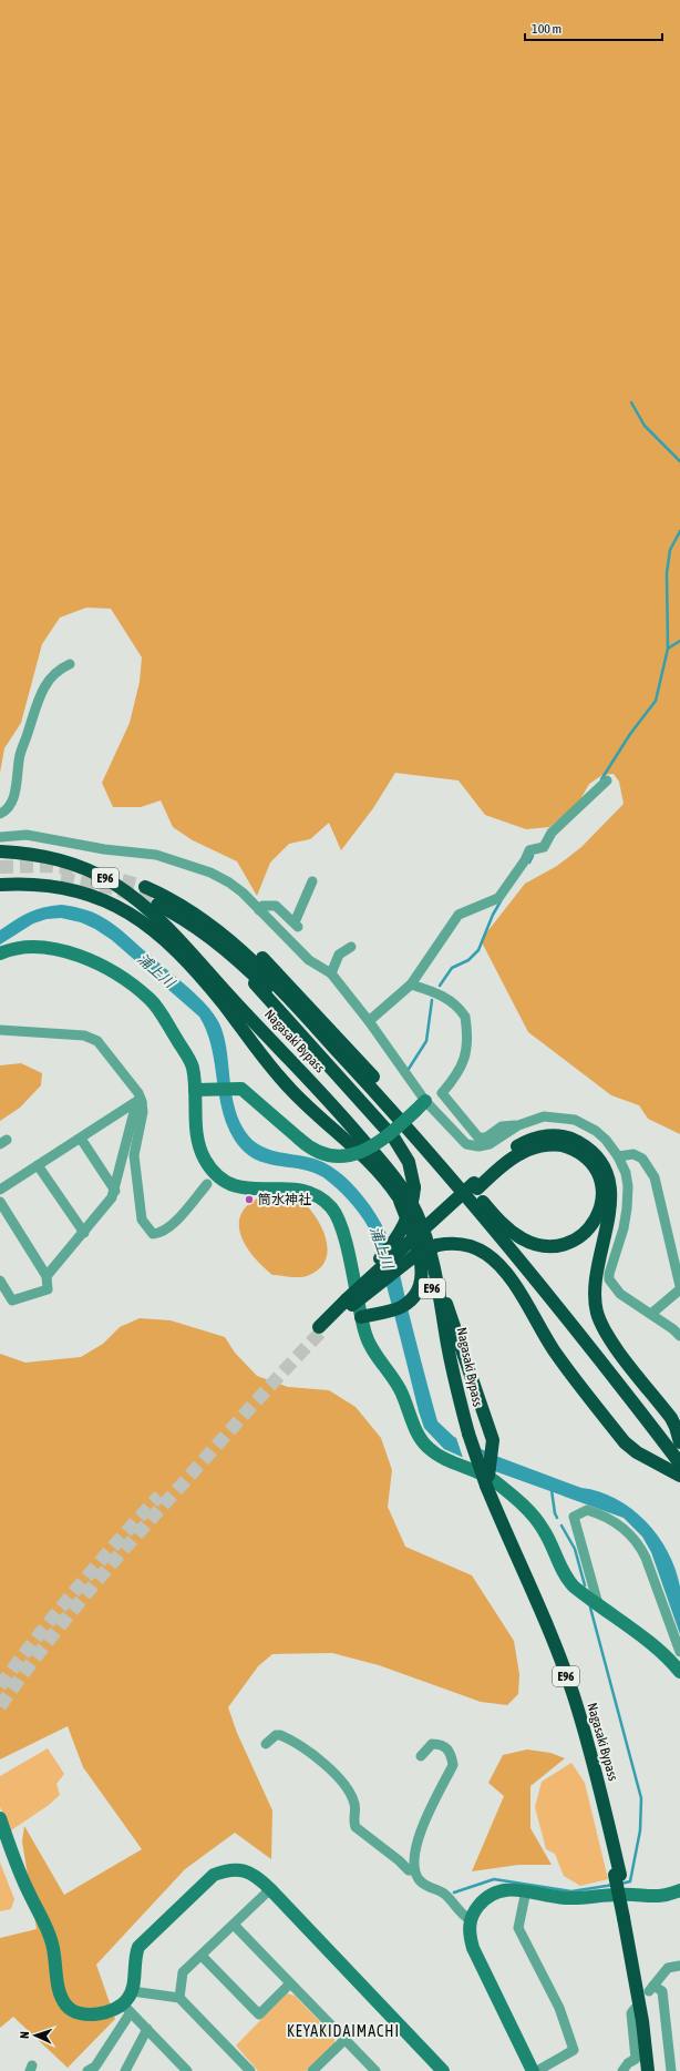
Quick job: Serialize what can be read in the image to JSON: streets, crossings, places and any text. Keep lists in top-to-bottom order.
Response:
{
  "streets": {
    "highway": ["E96", "Nagasaki Bypass"]
  },
  "districts": ["KEYAKIDAIMACHI"],
  "water": ["浦上川"],
  "places": ["筒水神社"],
  "scale_bar": "100 m",
  "north": "left"
}
